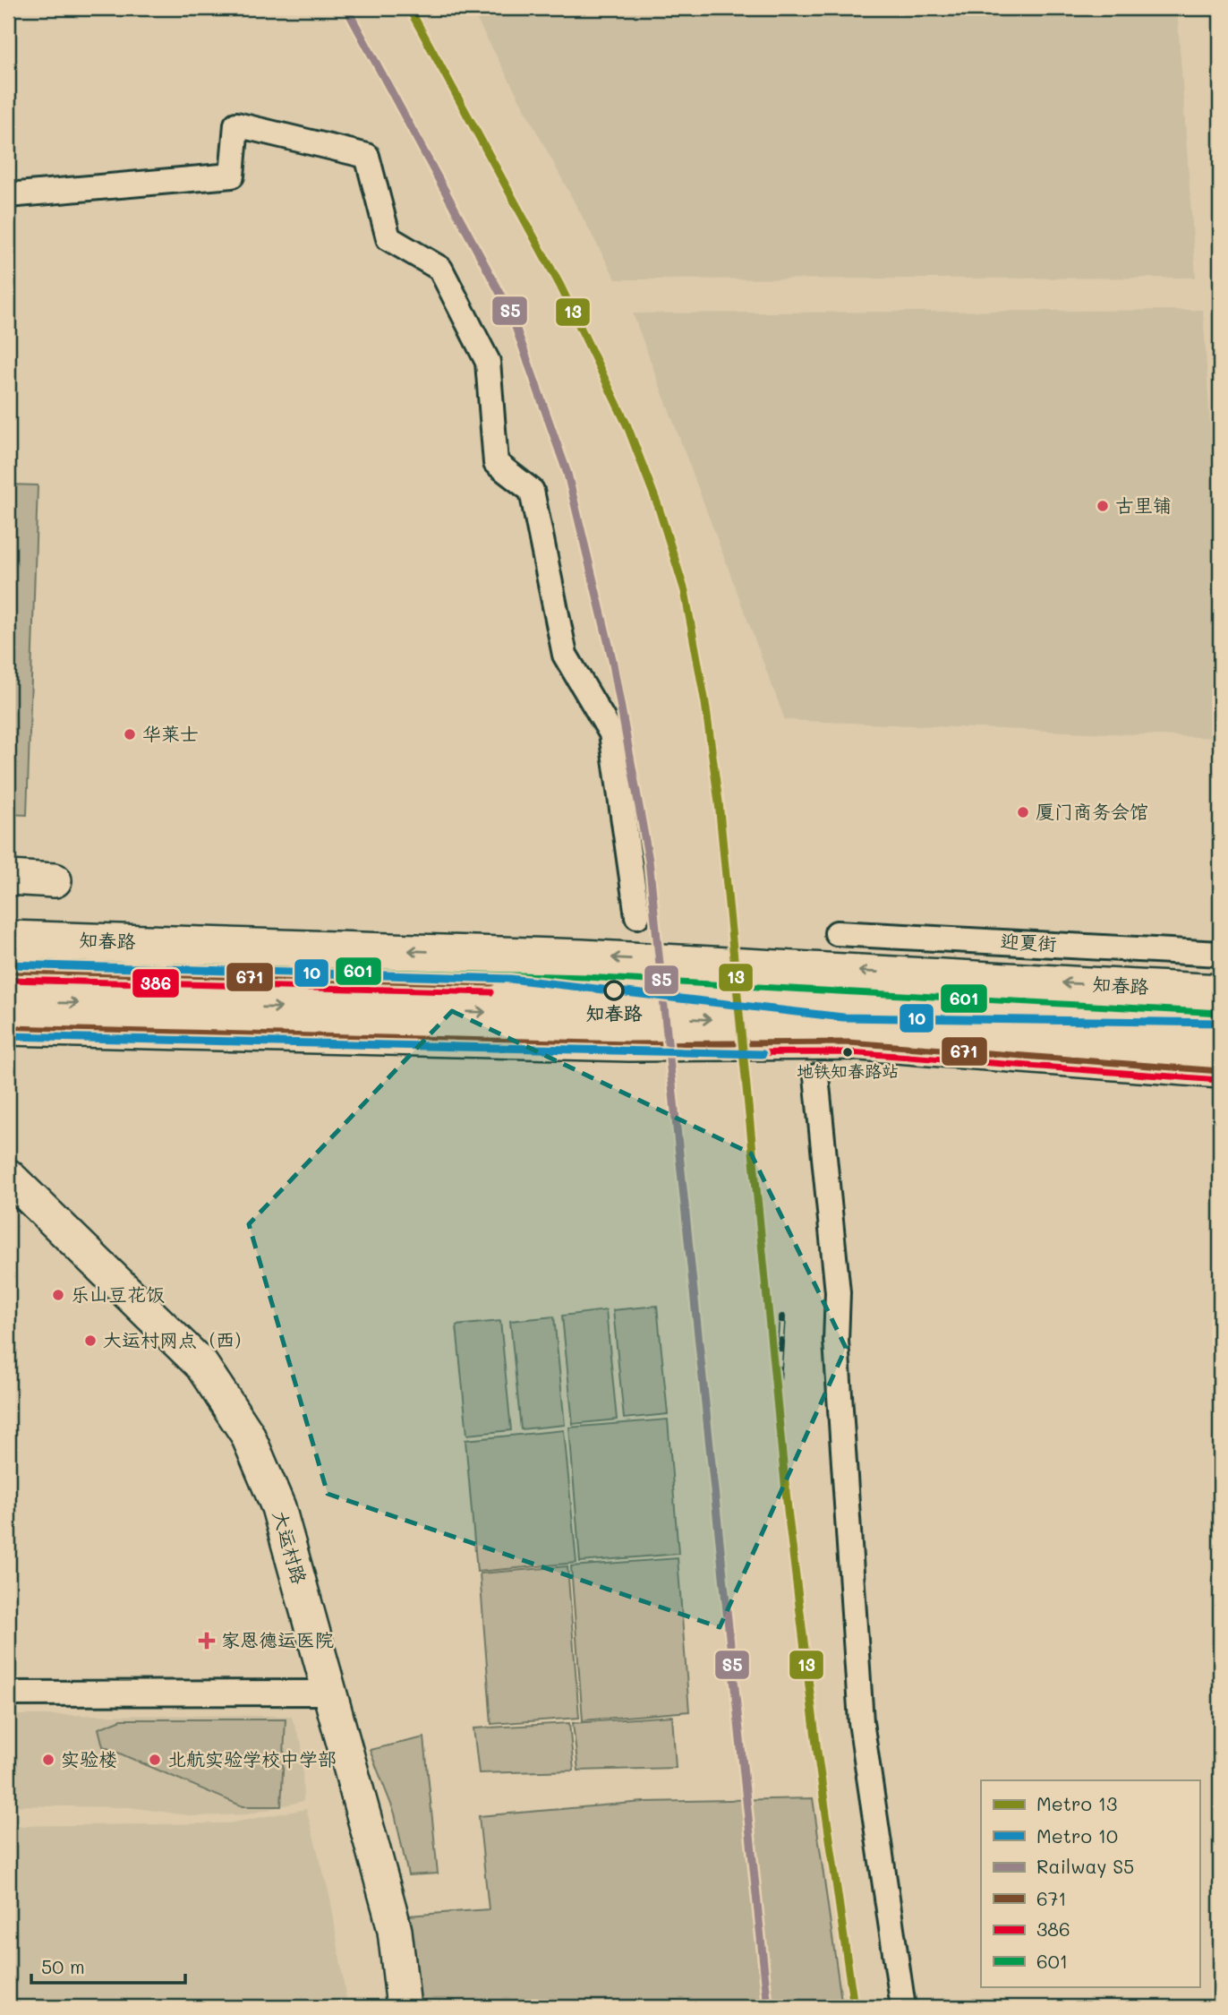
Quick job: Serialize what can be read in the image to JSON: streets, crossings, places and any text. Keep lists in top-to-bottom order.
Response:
{
  "streets": {
    "main road": ["知春路"],
    "street": ["迎夏街", "大运村路"]
  },
  "places": {
    "other": [
      "古里铺",
      "华莱士",
      "厦门商务会馆",
      "知春路",
      "地铁知春路站",
      "乐山豆花饭",
      "大运村网点（西）",
      "实验楼",
      "北航实验学校中学部"
    ],
    "health": ["家恩德运医院"]
  },
  "lines": [
    "metro line 13",
    "rail line S5",
    "transit line 601",
    "metro line 10",
    "transit line 671",
    "transit line 386"
  ],
  "legend": [
    "Metro 13",
    "Metro 10",
    "Railway S5",
    "671",
    "386",
    "601"
  ],
  "scale_bar": "50 m"
}
